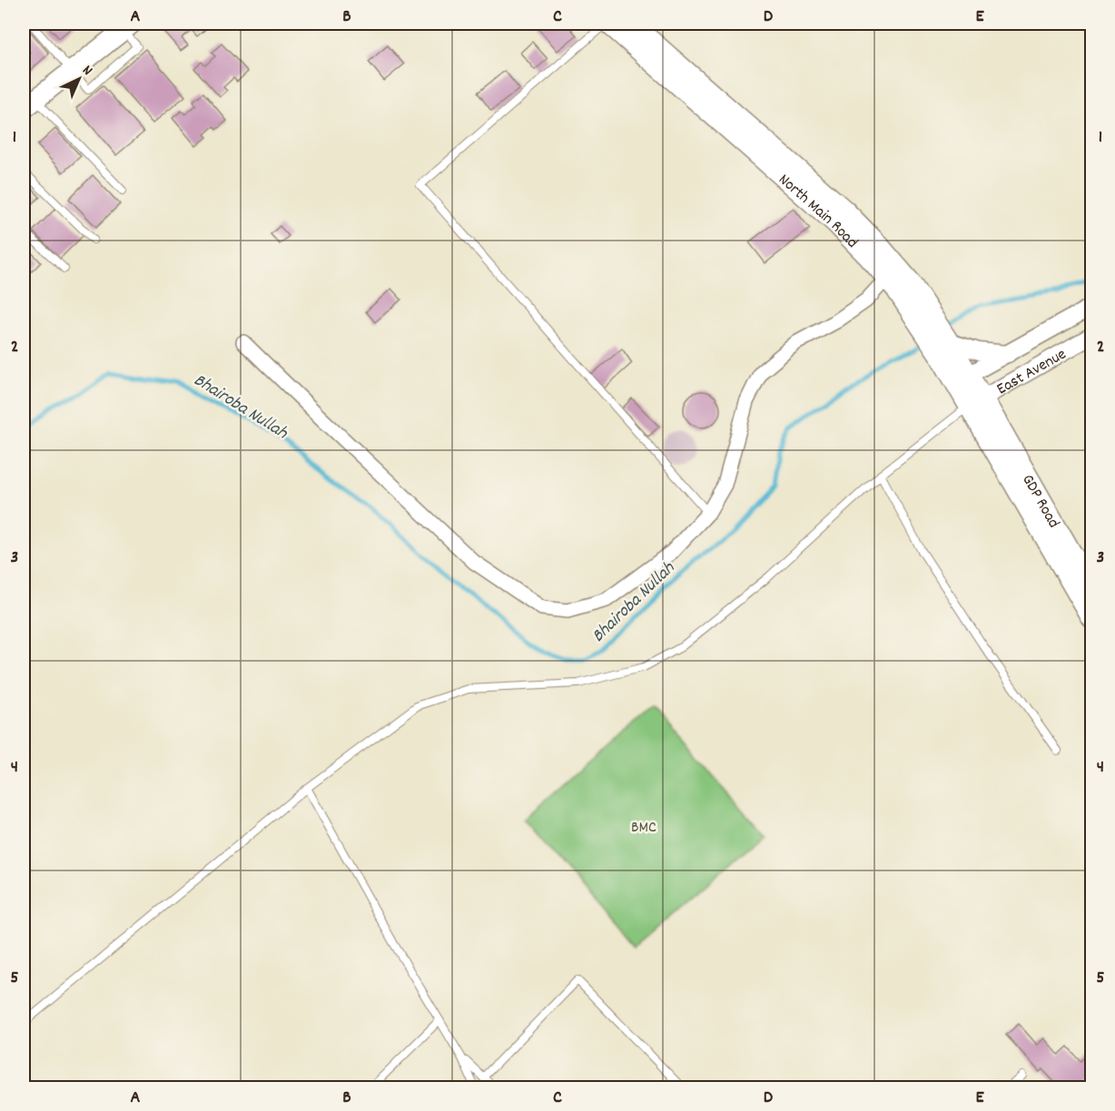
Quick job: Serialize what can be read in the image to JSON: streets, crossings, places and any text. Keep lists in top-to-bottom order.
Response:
{
  "streets": {
    "main road": ["North Main Road", "GDP Road"],
    "street": ["East Avenue"]
  },
  "crossings": [
    ["North Main Road", "East Avenue"],
    ["North Main Road", "GDP Road"],
    ["East Avenue", "GDP Road"]
  ],
  "water": ["Bhairoba Nullah"],
  "parks": ["BMC"],
  "north": "top right",
  "grid": {
    "columns": [
      "A",
      "B",
      "C",
      "D",
      "E"
    ],
    "rows": [
      "1",
      "2",
      "3",
      "4",
      "5"
    ]
  }
}
